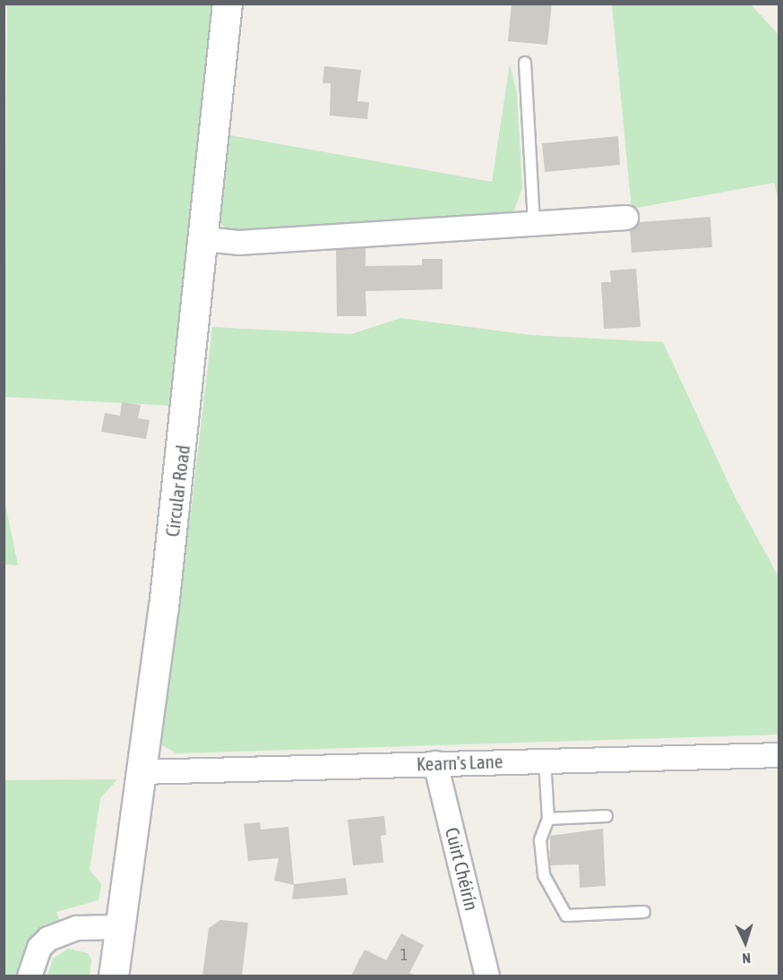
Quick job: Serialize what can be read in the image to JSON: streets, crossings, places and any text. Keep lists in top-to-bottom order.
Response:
{
  "streets": {
    "street": ["Circular Road", "Kearn's Lane", "Cuirt Chéirín"]
  },
  "crossings": [
    ["Circular Road", "Kearn's Lane"],
    ["Kearn's Lane", "Cuirt Chéirín"]
  ],
  "house_numbers": ["1"],
  "north": "bottom"
}
